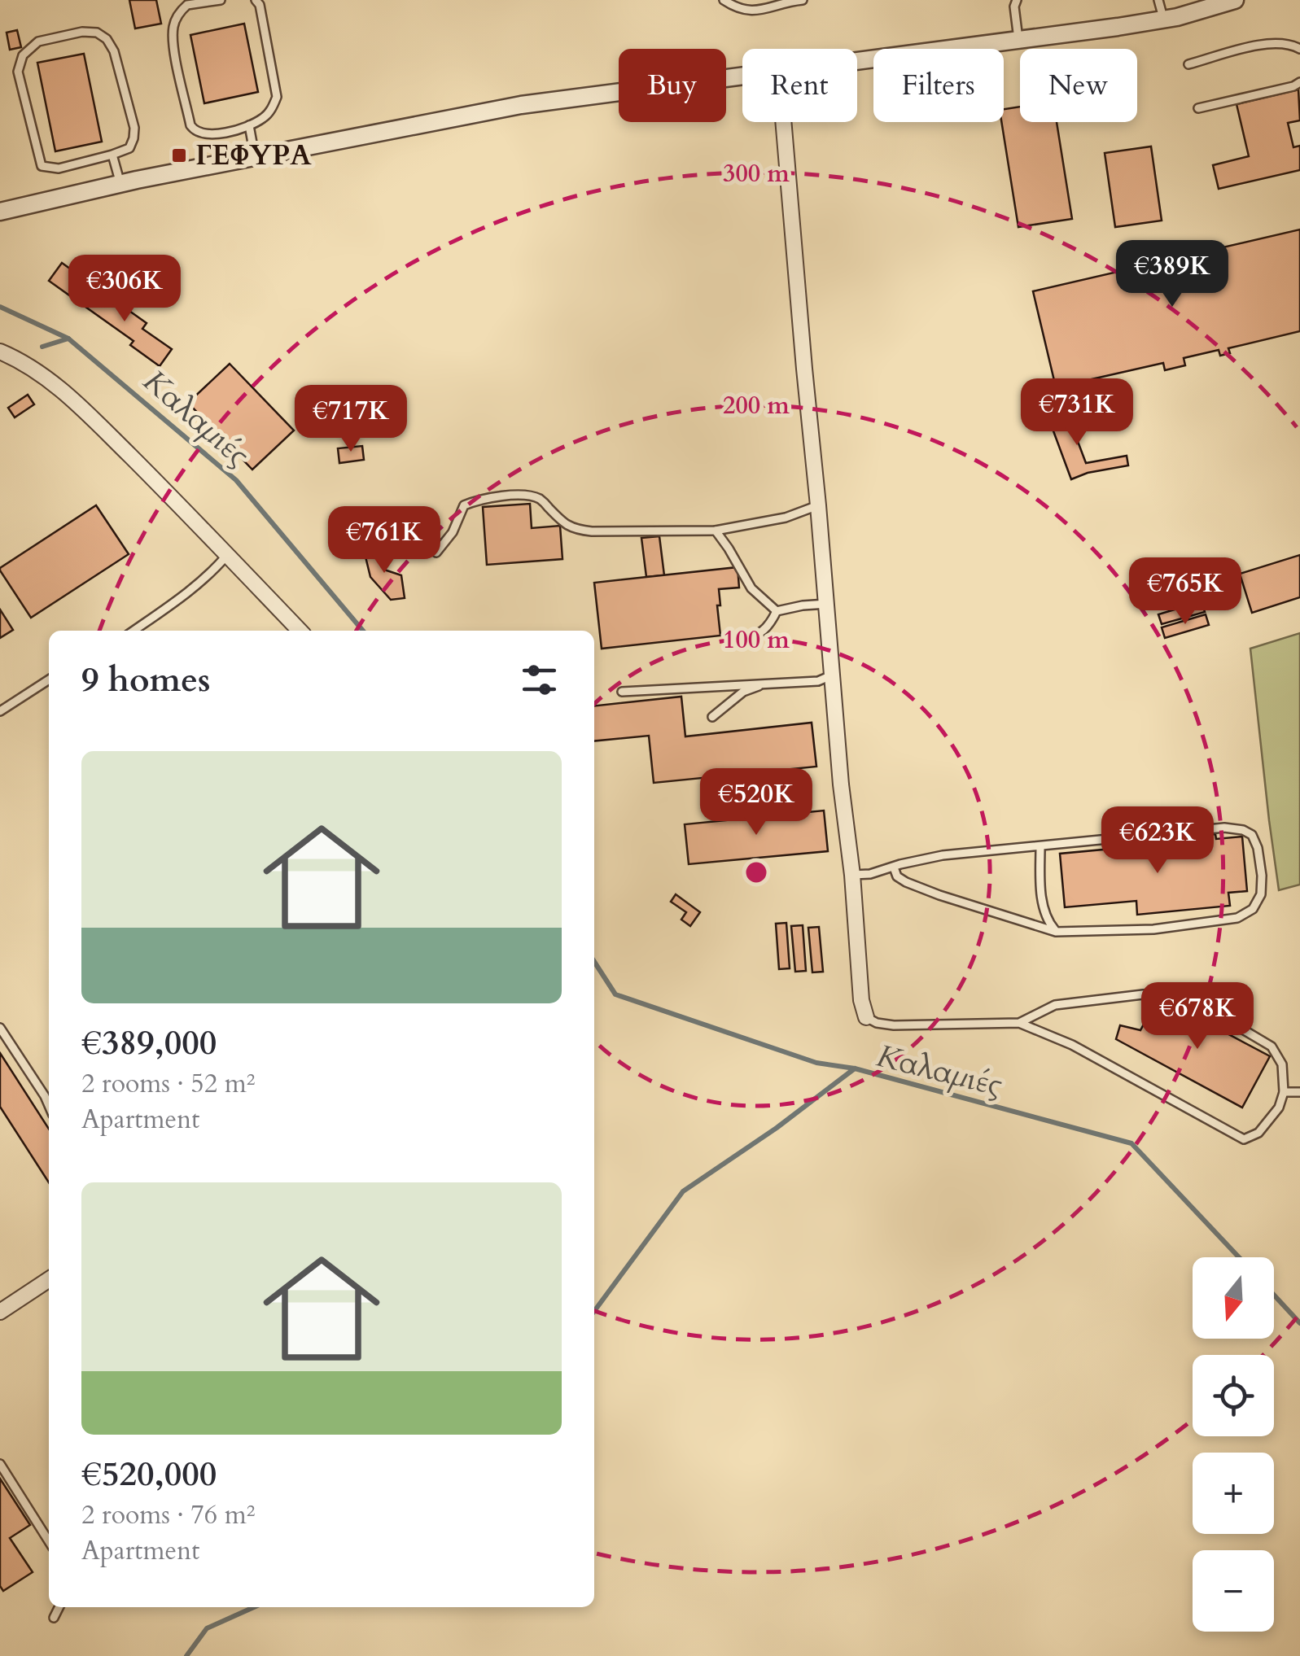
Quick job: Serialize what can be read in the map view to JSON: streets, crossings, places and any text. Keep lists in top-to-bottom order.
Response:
{
  "water": ["Καλαμιές"],
  "places": {
    "transit": ["ΓΕΦΥΡΑ"]
  },
  "north": "bottom",
  "page": {
    "chip": [
      "Buy",
      "Rent",
      "Filters",
      "New"
    ],
    "price": [
      "€389K",
      "€306K",
      "€731K",
      "€717K",
      "€761K",
      "€765K",
      "€520K",
      "€623K",
      "€678K"
    ],
    "heading": "9 homes",
    "list": [
      {
        "name": "€389,000",
        "note": "2 rooms · 52 m² · Apartment"
      },
      {
        "name": "€520,000",
        "note": "2 rooms · 76 m² · Apartment"
      }
    ],
    "map_buttons": ["+", "−"]
  },
  "rings": ["300 m", "200 m", "100 m"]
}
